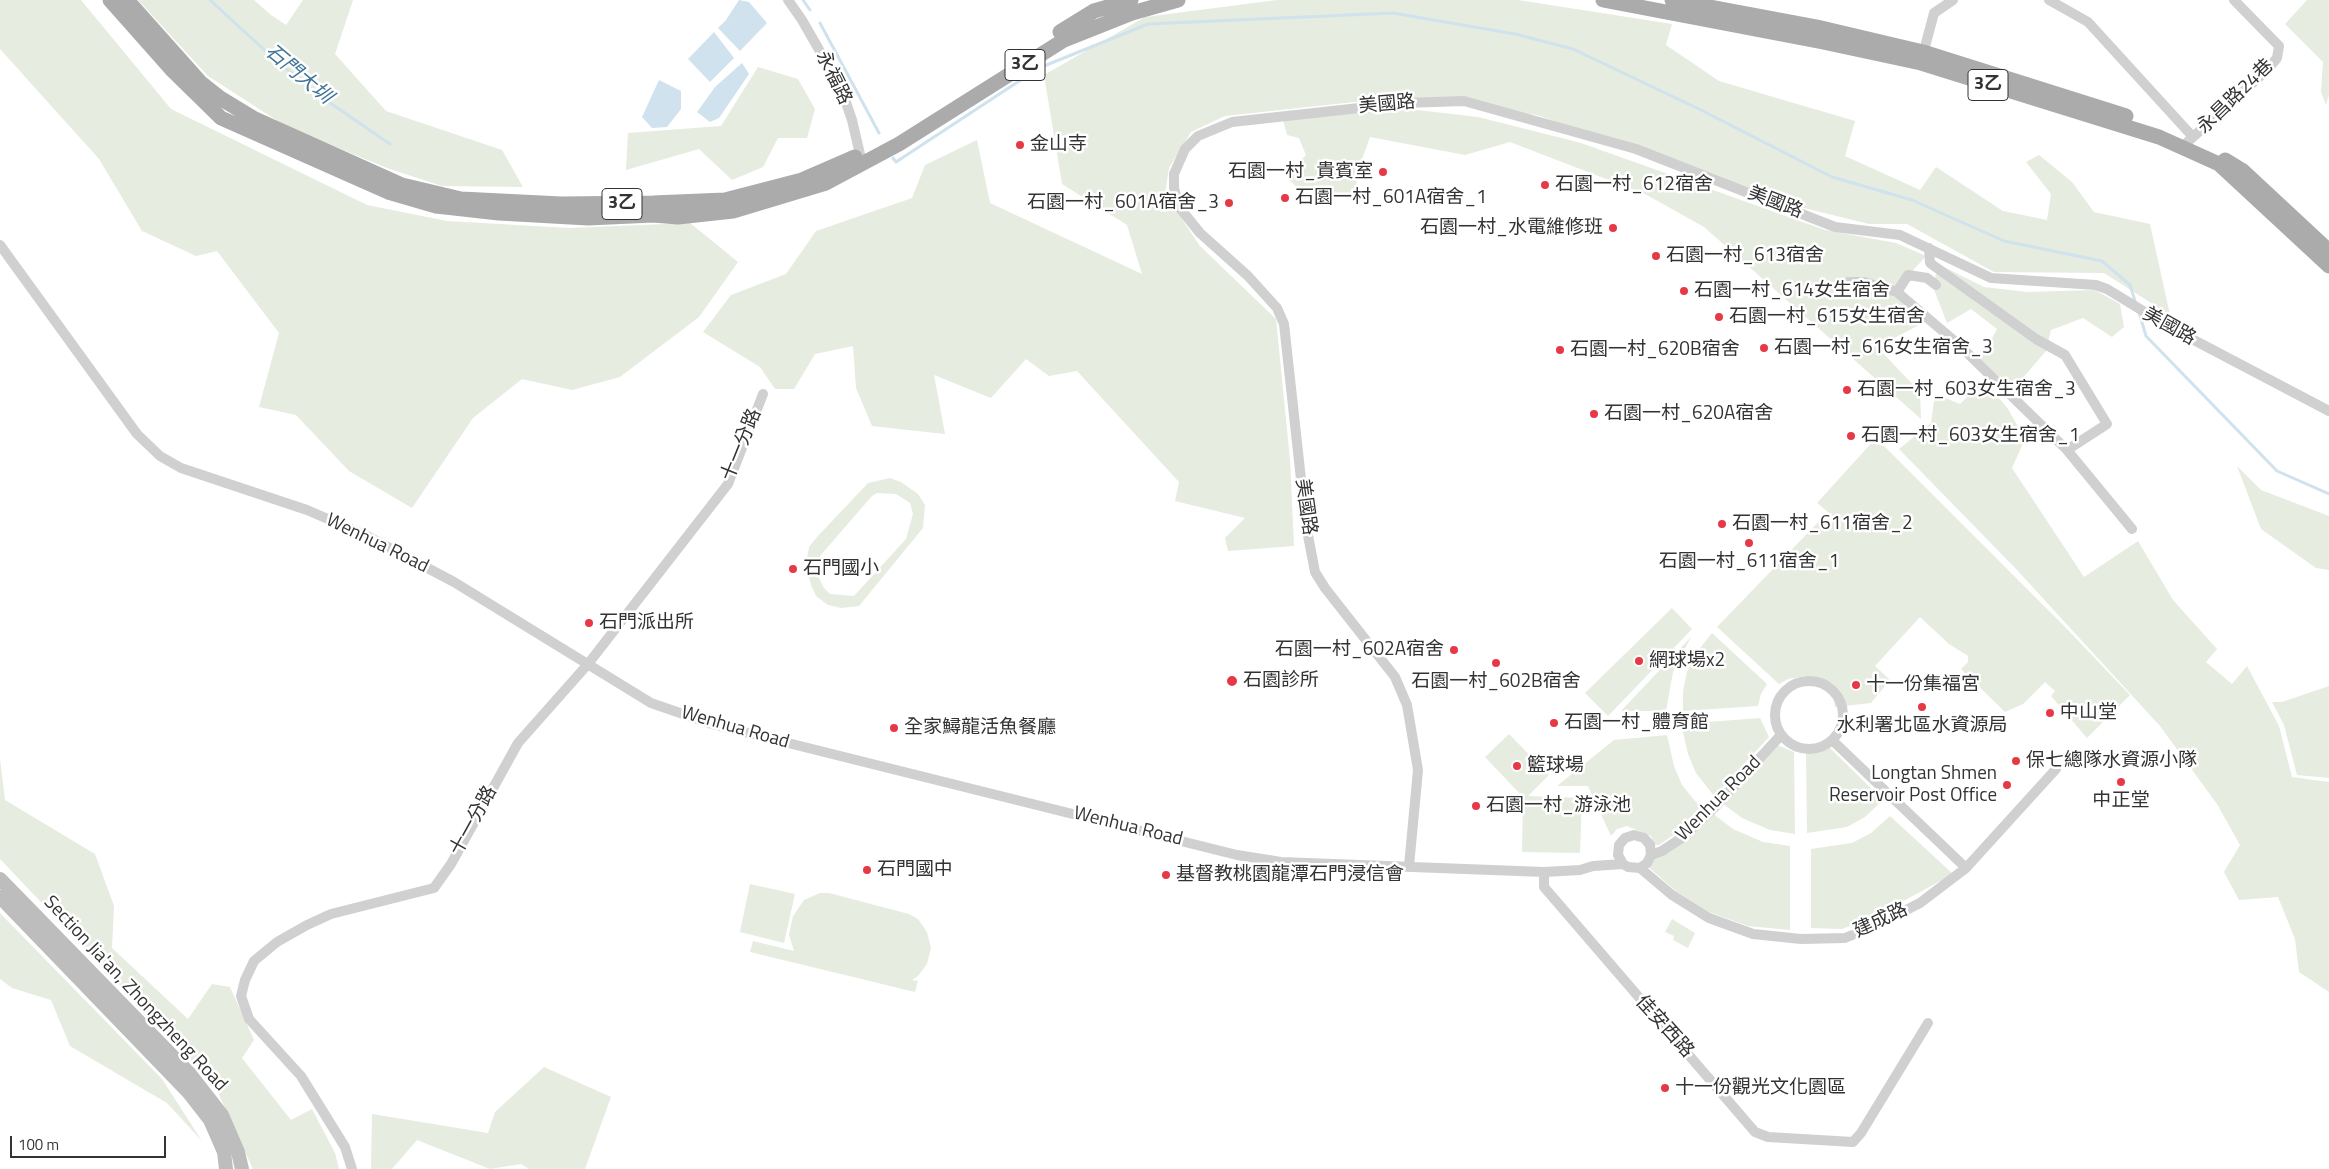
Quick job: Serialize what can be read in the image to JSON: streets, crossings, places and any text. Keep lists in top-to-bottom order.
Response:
{
  "streets": {
    "main road": ["3乙", "Section Jia'an, Zhongzheng Road"],
    "street": [
      "永福路",
      "永昌路24巷",
      "美國路",
      "十一分路",
      "Wenhua Road",
      "建成路",
      "佳安西路"
    ]
  },
  "crossings": [
    ["3乙", "永福路"],
    ["3乙", "永昌路24巷"],
    ["美國路", "Wenhua Road"],
    ["十一分路", "Wenhua Road"],
    ["Wenhua Road", "建成路"],
    ["Wenhua Road", "佳安西路"]
  ],
  "water": ["石門大圳"],
  "places": [
    "金山寺",
    "石園一村_貴賓室",
    "石園一村_612宿舍",
    "石園一村_601A宿舍_1",
    "石園一村_601A宿舍_3",
    "石園一村_水電維修班",
    "石園一村_613宿舍",
    "石園一村_614女生宿舍",
    "石園一村_615女生宿舍",
    "石園一村_616女生宿舍_3",
    "石園一村_620B宿舍",
    "石園一村_603女生宿舍_3",
    "石園一村_620A宿舍",
    "石園一村_603女生宿舍_1",
    "石園一村_611宿舍_2",
    "石園一村_611宿舍_1",
    "石門國小",
    "石門派出所",
    "石園一村_602A宿舍",
    "網球場x2",
    "石園一村_602B宿舍",
    "石園診所",
    "十一份集福宮",
    "水利署北區水資源局",
    "中山堂",
    "石園一村_體育館",
    "全家鱘龍活魚餐廳",
    "保七總隊水資源小隊",
    "籃球場",
    "中正堂",
    "Longtan Shmen Reservoir Post Office",
    "石園一村_游泳池",
    "石門國中",
    "基督教桃園龍潭石門浸信會",
    "十一份觀光文化園區"
  ],
  "scale_bar": "100 m"
}
